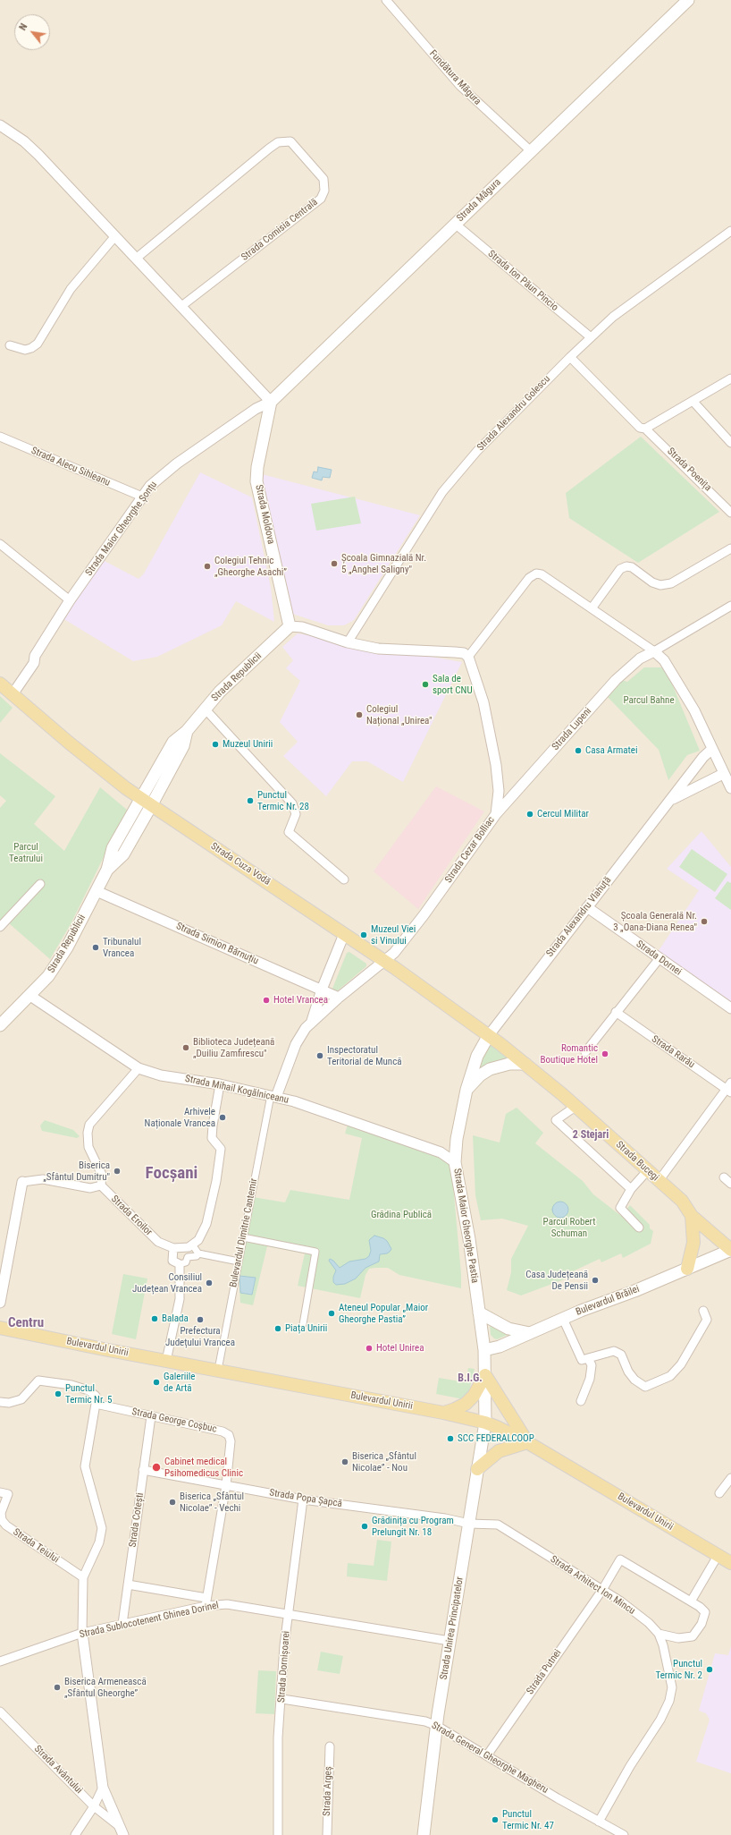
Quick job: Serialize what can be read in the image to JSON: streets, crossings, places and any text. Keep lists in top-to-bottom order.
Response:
{
  "streets": {
    "main road": [
      "Strada Măgura",
      "Strada Moldova",
      "Strada Republicii",
      "Strada Cuza Vodă",
      "Strada Bucegi",
      "Strada Maior Gheorghe Pastia",
      "Bulevardul Brăilei",
      "Bulevardul Unirii",
      "Strada Unirea Principatelor"
    ],
    "street": [
      "Fundătura Măgura",
      "Strada Comisia Centrală",
      "Strada Ion Păun Pincio",
      "Strada Alexandru Golescu",
      "Strada Alecu Sihleanu",
      "Strada Poenița",
      "Strada Maior Gheorghe Șonțu",
      "Strada Lupeni",
      "Strada Cezar Bolliac",
      "Strada Alexandru Vlahuță",
      "Strada Simion Bărnuțiu",
      "Strada Dornei",
      "Strada Rarău",
      "Strada Mihail Kogălniceanu",
      "Strada Eroilor",
      "Bulevardul Dimitrie Cantemir",
      "Strada George Coșbuc",
      "Strada Popa Șapcă",
      "Strada Cotești",
      "Strada Teiului",
      "Strada Arhitect Ion Mincu",
      "Strada Sublocotenent Ghinea Dorinel",
      "Strada Dornișoarei",
      "Strada Putnei",
      "Strada General Gheorghe Magheru",
      "Strada Avântului",
      "Strada Argeș"
    ]
  },
  "crossings": [
    ["Fundătura Măgura", "Strada Măgura"],
    ["Strada Măgura", "Strada Ion Păun Pincio"],
    ["Strada Măgura", "Strada Moldova"],
    ["Strada Măgura", "Strada Maior Gheorghe Șonțu"],
    ["Strada Ion Păun Pincio", "Strada Alexandru Golescu"],
    ["Strada Alexandru Golescu", "Strada Poenița"],
    ["Strada Alecu Sihleanu", "Strada Maior Gheorghe Șonțu"],
    ["Strada Moldova", "Strada Maior Gheorghe Șonțu"],
    ["Strada Moldova", "Strada Republicii"],
    ["Strada Maior Gheorghe Șonțu", "Strada Cuza Vodă"],
    ["Strada Republicii", "Strada Cuza Vodă"],
    ["Strada Republicii", "Strada Simion Bărnuțiu"],
    ["Strada Republicii", "Strada Mihail Kogălniceanu"],
    ["Strada Lupeni", "Strada Cezar Bolliac"],
    ["Strada Cezar Bolliac", "Strada Cuza Vodă"],
    ["Strada Cezar Bolliac", "Bulevardul Dimitrie Cantemir"],
    ["Strada Cuza Vodă", "Strada Alexandru Vlahuță"],
    ["Strada Cuza Vodă", "Strada Bucegi"],
    ["Strada Cuza Vodă", "Strada Maior Gheorghe Pastia"],
    ["Strada Cuza Vodă", "Bulevardul Dimitrie Cantemir"],
    ["Strada Alexandru Vlahuță", "Strada Dornei"],
    ["Strada Alexandru Vlahuță", "Strada Bucegi"],
    ["Strada Alexandru Vlahuță", "Strada Maior Gheorghe Pastia"],
    ["Strada Simion Bărnuțiu", "Bulevardul Dimitrie Cantemir"],
    ["Strada Mihail Kogălniceanu", "Strada Maior Gheorghe Pastia"],
    ["Strada Mihail Kogălniceanu", "Bulevardul Dimitrie Cantemir"],
    ["Strada Bucegi", "Strada Maior Gheorghe Pastia"],
    ["Strada Bucegi", "Bulevardul Brăilei"],
    ["Strada Maior Gheorghe Pastia", "Bulevardul Brăilei"],
    ["Strada Maior Gheorghe Pastia", "Bulevardul Unirii"],
    ["Strada Maior Gheorghe Pastia", "Strada Unirea Principatelor"],
    ["Bulevardul Dimitrie Cantemir", "Bulevardul Unirii"],
    ["Bulevardul Unirii", "Strada Unirea Principatelor"],
    ["Strada George Coșbuc", "Strada Popa Șapcă"],
    ["Strada George Coșbuc", "Strada Cotești"],
    ["Strada George Coșbuc", "Strada Sublocotenent Ghinea Dorinel"],
    ["Strada Popa Șapcă", "Strada Cotești"],
    ["Strada Popa Șapcă", "Strada Arhitect Ion Mincu"],
    ["Strada Popa Șapcă", "Strada Unirea Principatelor"],
    ["Strada Popa Șapcă", "Strada Dornișoarei"],
    ["Strada Cotești", "Strada Sublocotenent Ghinea Dorinel"],
    ["Strada Arhitect Ion Mincu", "Strada Unirea Principatelor"],
    ["Strada Arhitect Ion Mincu", "Strada Putnei"],
    ["Strada Arhitect Ion Mincu", "Strada General Gheorghe Magheru"],
    ["Strada Sublocotenent Ghinea Dorinel", "Strada Unirea Principatelor"],
    ["Strada Sublocotenent Ghinea Dorinel", "Strada Dornișoarei"],
    ["Strada Unirea Principatelor", "Strada General Gheorghe Magheru"],
    ["Strada Dornișoarei", "Strada General Gheorghe Magheru"],
    ["Strada Putnei", "Strada General Gheorghe Magheru"]
  ],
  "districts": [
    "2 Stejari",
    "Focșani",
    "Centru",
    "B.I.G."
  ],
  "parks": [
    "Parcul Bahne",
    "Parcul Teatrului",
    "Grădina Publică",
    "Parcul Robert Schuman"
  ],
  "places": [
    "Școala Gimnazială Nr. 5 „Anghel Saligny\"",
    "Colegiul Tehnic „Gheorghe Asachi”",
    "Sala de sport CNU",
    "Colegiul Național „Unirea\"",
    "Muzeul Unirii",
    "Casa Armatei",
    "Punctul Termic Nr. 28",
    "Cercul Militar",
    "Școala Generală Nr. 3 „Oana-Diana Renea\"",
    "Muzeul Viei si Vinului",
    "Tribunalul Vrancea",
    "Hotel Vrancea",
    "Biblioteca Județeană „Duiliu Zamfirescu\"",
    "Romantic Boutique Hotel",
    "Inspectoratul Teritorial de Muncă",
    "Arhivele Naționale Vrancea",
    "Biserica „Sfântul Dumitru\"",
    "Casa Județeană De Pensii",
    "Consiliul Județean Vrancea",
    "Ateneul Popular „Maior Gheorghe Pastia”",
    "Balada",
    "Prefectura Județului Vrancea",
    "Piața Unirii",
    "Hotel Unirea",
    "Galeriile de Artă",
    "Punctul Termic Nr. 5",
    "SCC FEDERALCOOP",
    "Biserica „Sfântul Nicolae” - Nou",
    "Cabinet medical Psihomedicus Clinic",
    "Biserica „Sfântul Nicolae” - Vechi",
    "Grădinița cu Program Prelungit Nr. 18",
    "Punctul Termic Nr. 2",
    "Biserica Armenească „Sfântul Gheorghe”",
    "Punctul Termic Nr. 47"
  ],
  "north": "top left"
}
